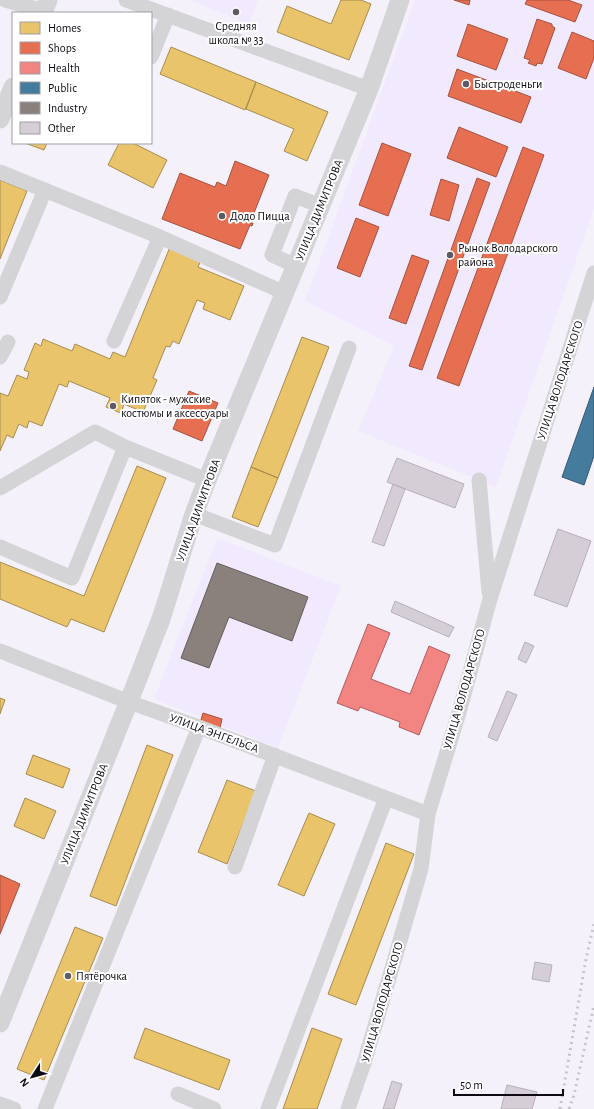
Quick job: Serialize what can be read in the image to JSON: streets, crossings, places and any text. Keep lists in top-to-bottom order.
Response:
{
  "streets": {
    "main road": ["УЛИЦА ДИМИТРОВА"],
    "street": ["УЛИЦА ВОЛОДАРСКОГО", "УЛИЦА ЭНГЕЛЬСА"]
  },
  "crossings": [
    ["УЛИЦА ДИМИТРОВА", "УЛИЦА ЭНГЕЛЬСА"],
    ["УЛИЦА ВОЛОДАРСКОГО", "УЛИЦА ЭНГЕЛЬСА"]
  ],
  "places": [
    "Средняя школа № 33",
    "Быстроденьги",
    "Додо Пицца",
    "Рынок Володарского района",
    "Кипяток - мужские костюмы и аксессуары",
    "Пятёрочка"
  ],
  "legend": [
    "Homes",
    "Shops",
    "Health",
    "Public",
    "Industry",
    "Other"
  ],
  "scale_bar": "50 m",
  "north": "bottom left"
}
